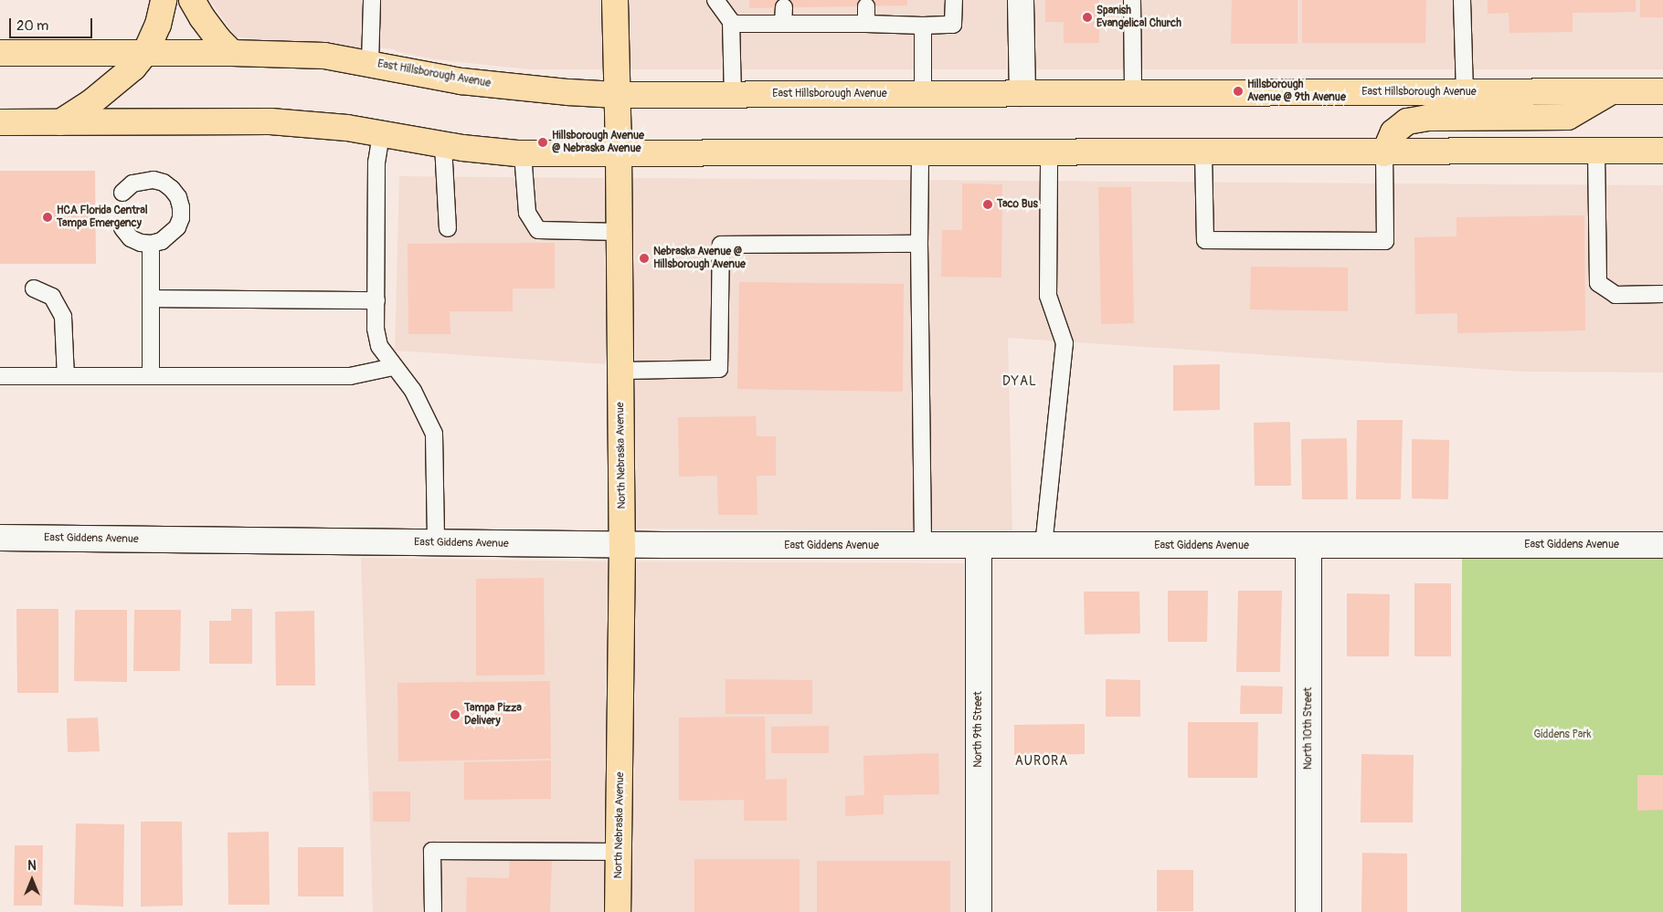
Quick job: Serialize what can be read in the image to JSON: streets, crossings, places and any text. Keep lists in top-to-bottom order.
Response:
{
  "streets": {
    "main road": ["East Hillsborough Avenue", "North Nebraska Avenue"],
    "street": ["East Giddens Avenue", "North 10th Street", "North 9th Street"]
  },
  "crossings": [
    ["East Hillsborough Avenue", "North Nebraska Avenue"],
    ["North Nebraska Avenue", "East Giddens Avenue"],
    ["East Giddens Avenue", "North 10th Street"],
    ["East Giddens Avenue", "North 9th Street"]
  ],
  "districts": ["DYAL", "AURORA"],
  "parks": ["Giddens Park"],
  "places": [
    "Spanish Evangelical Church",
    "Hillsborough Avenue @ 9th Avenue",
    "Hillsborough Avenue @ Nebraska Avenue",
    "Taco Bus",
    "HCA Florida Central Tampa Emergency",
    "Nebraska Avenue @ Hillsborough Avenue",
    "Tampa Pizza Delivery"
  ],
  "scale_bar": "20 m",
  "north": "top"
}
